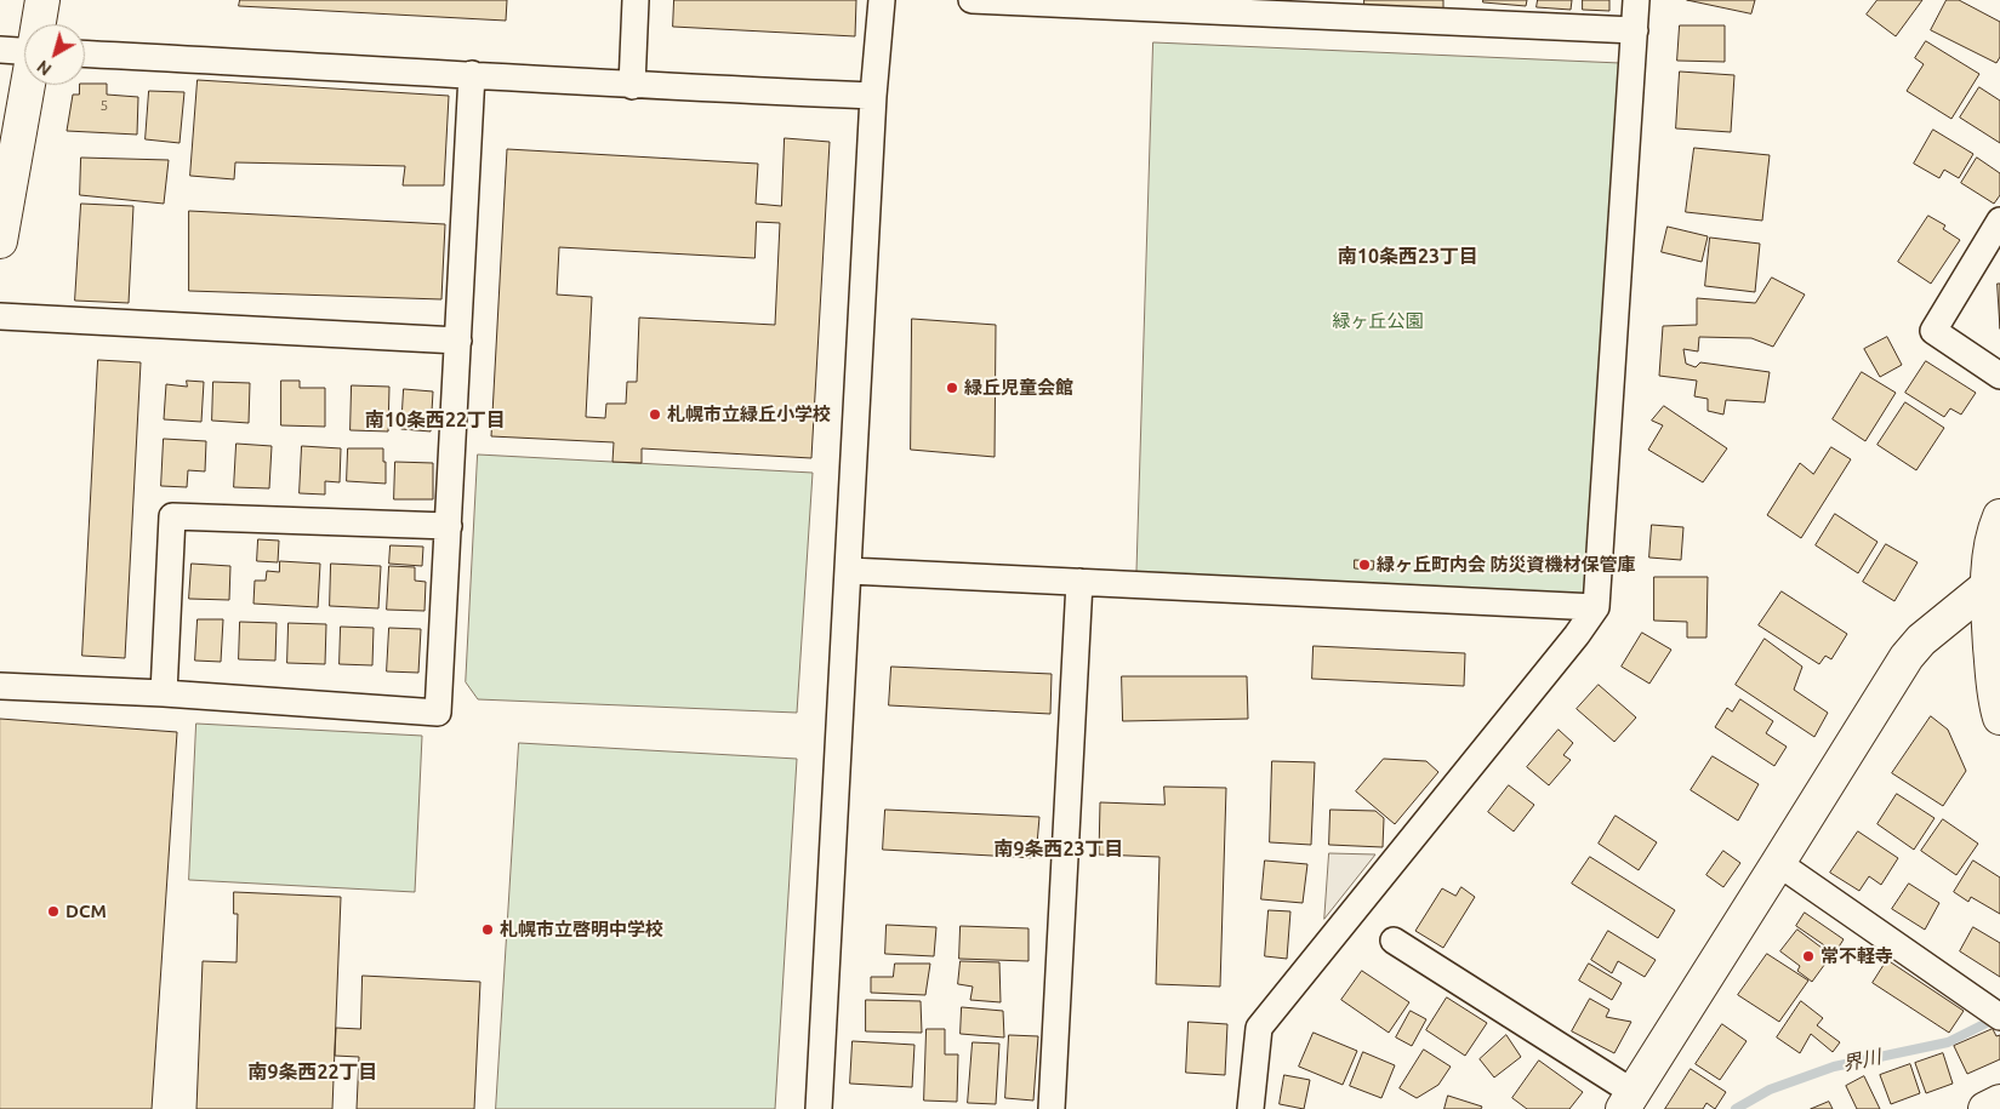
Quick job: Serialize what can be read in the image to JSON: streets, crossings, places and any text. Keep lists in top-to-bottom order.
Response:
{
  "districts": [
    "南10条西23丁目",
    "南10条西22丁目",
    "南9条西23丁目",
    "南9条西22丁目"
  ],
  "water": ["界川"],
  "parks": ["緑ヶ丘公園"],
  "places": [
    "緑丘児童会館",
    "札幌市立緑丘小学校",
    "緑ヶ丘町内会 防災資機材保管庫",
    "DCM",
    "札幌市立啓明中学校",
    "常不軽寺"
  ],
  "house_numbers": ["5"],
  "north": "bottom left"
}
